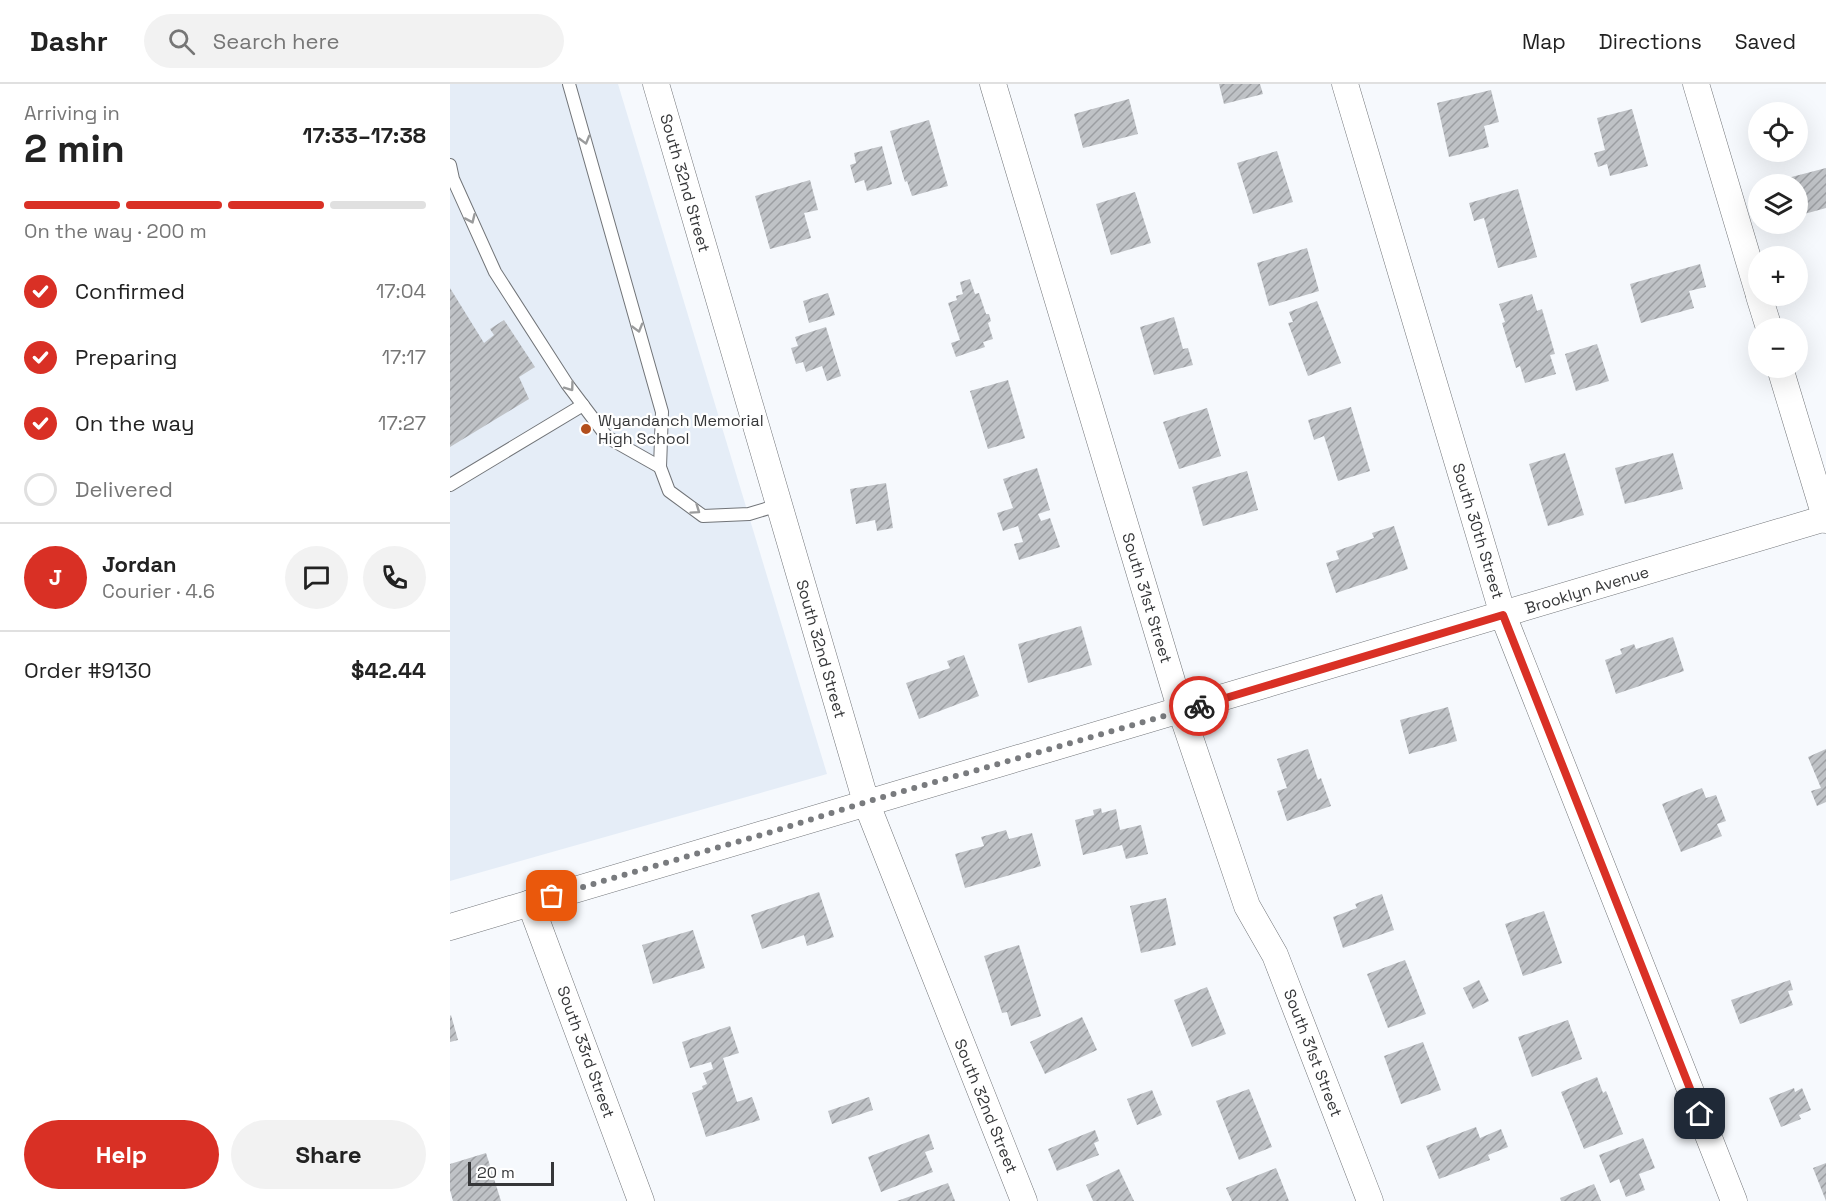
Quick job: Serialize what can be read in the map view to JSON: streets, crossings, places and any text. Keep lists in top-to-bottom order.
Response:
{
  "streets": {
    "street": [
      "South 32nd Street",
      "South 30th Street",
      "Brooklyn Avenue",
      "South 31st Street",
      "South 33rd Street"
    ]
  },
  "crossings": [
    ["South 32nd Street", "Brooklyn Avenue"],
    ["South 30th Street", "Brooklyn Avenue"],
    ["Brooklyn Avenue", "South 31st Street"],
    ["Brooklyn Avenue", "South 33rd Street"]
  ],
  "places": ["Wyandanch Memorial High School"],
  "scale_bar": "20 m",
  "page": {
    "header": "Dashr",
    "search": "Search here",
    "nav": ["Map", "Directions", "Saved"],
    "heading": ["2 min", "Arriving in", "17:33–17:38"],
    "panel": [
      "Jordan",
      "Courier · 4.6",
      "Order #9130",
      "$42.44"
    ],
    "map_buttons": ["+", "−"],
    "bar": "On the way · 200 m",
    "list": [
      ["Confirmed", "17:04"],
      ["Preparing", "17:17"],
      ["On the way", "17:27"],
      "Delivered"
    ],
    "round": "J",
    "buttons": ["Help", "Share"],
    "scale": "20 m"
  }
}
